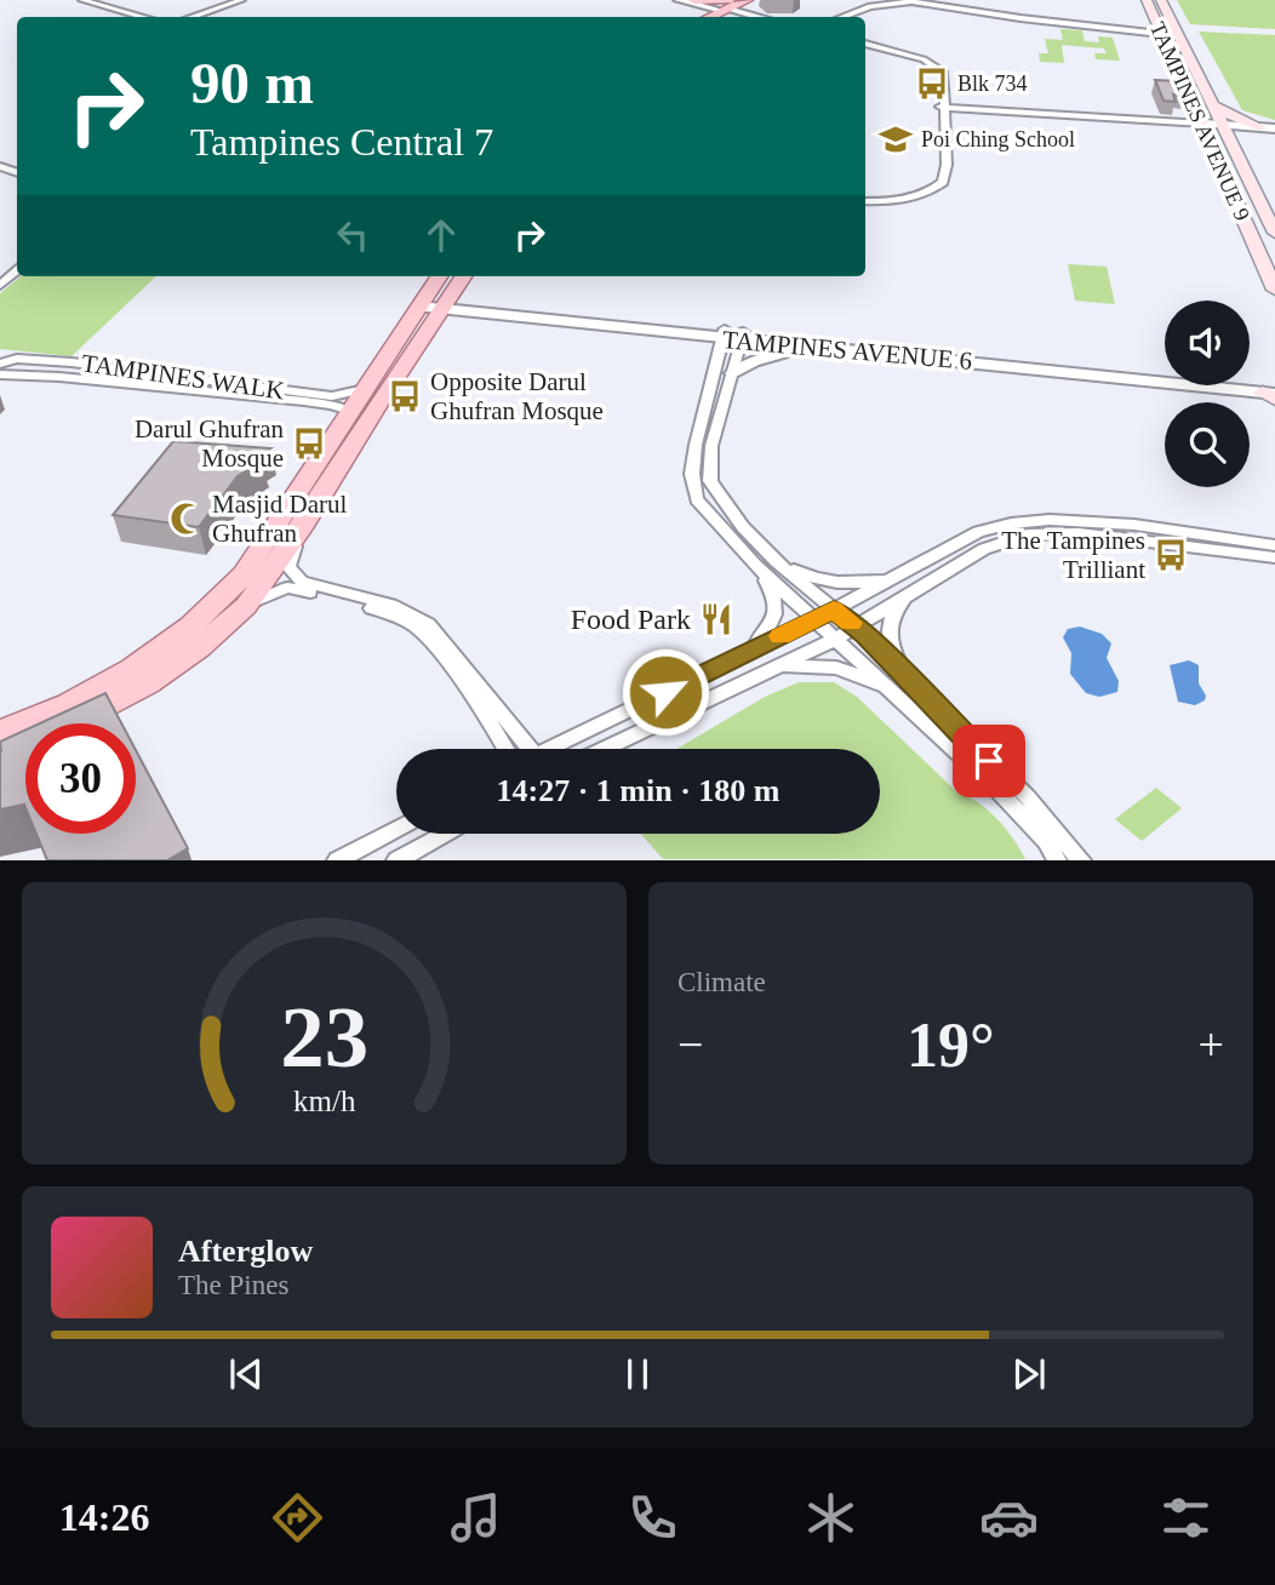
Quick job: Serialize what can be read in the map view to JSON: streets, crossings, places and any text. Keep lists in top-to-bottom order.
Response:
{
  "streets": {
    "main road": ["TAMPINES AVENUE 9"],
    "street": ["TAMPINES AVENUE 6", "TAMPINES WALK"]
  },
  "places": {
    "bus stop": [
      "Blk 734",
      "Opposite Darul Ghufran Mosque",
      "Darul Ghufran Mosque",
      "The Tampines Trilliant"
    ],
    "school or university": ["Poi Ching School"],
    "mosque": ["Masjid Darul Ghufran"],
    "restaurant": ["Food Park"]
  },
  "page": {
    "turn": ["90 m", "Tampines Central 7"],
    "limit": "30",
    "trip": "14:27 · 1 min · 180 m",
    "tile": "Climate",
    "heat": ["−", "19°", "+"],
    "song": ["Afterglow", "The Pines"],
    "tabs": "14:26",
    "gauge": ["23", "km/h"]
  }
}
